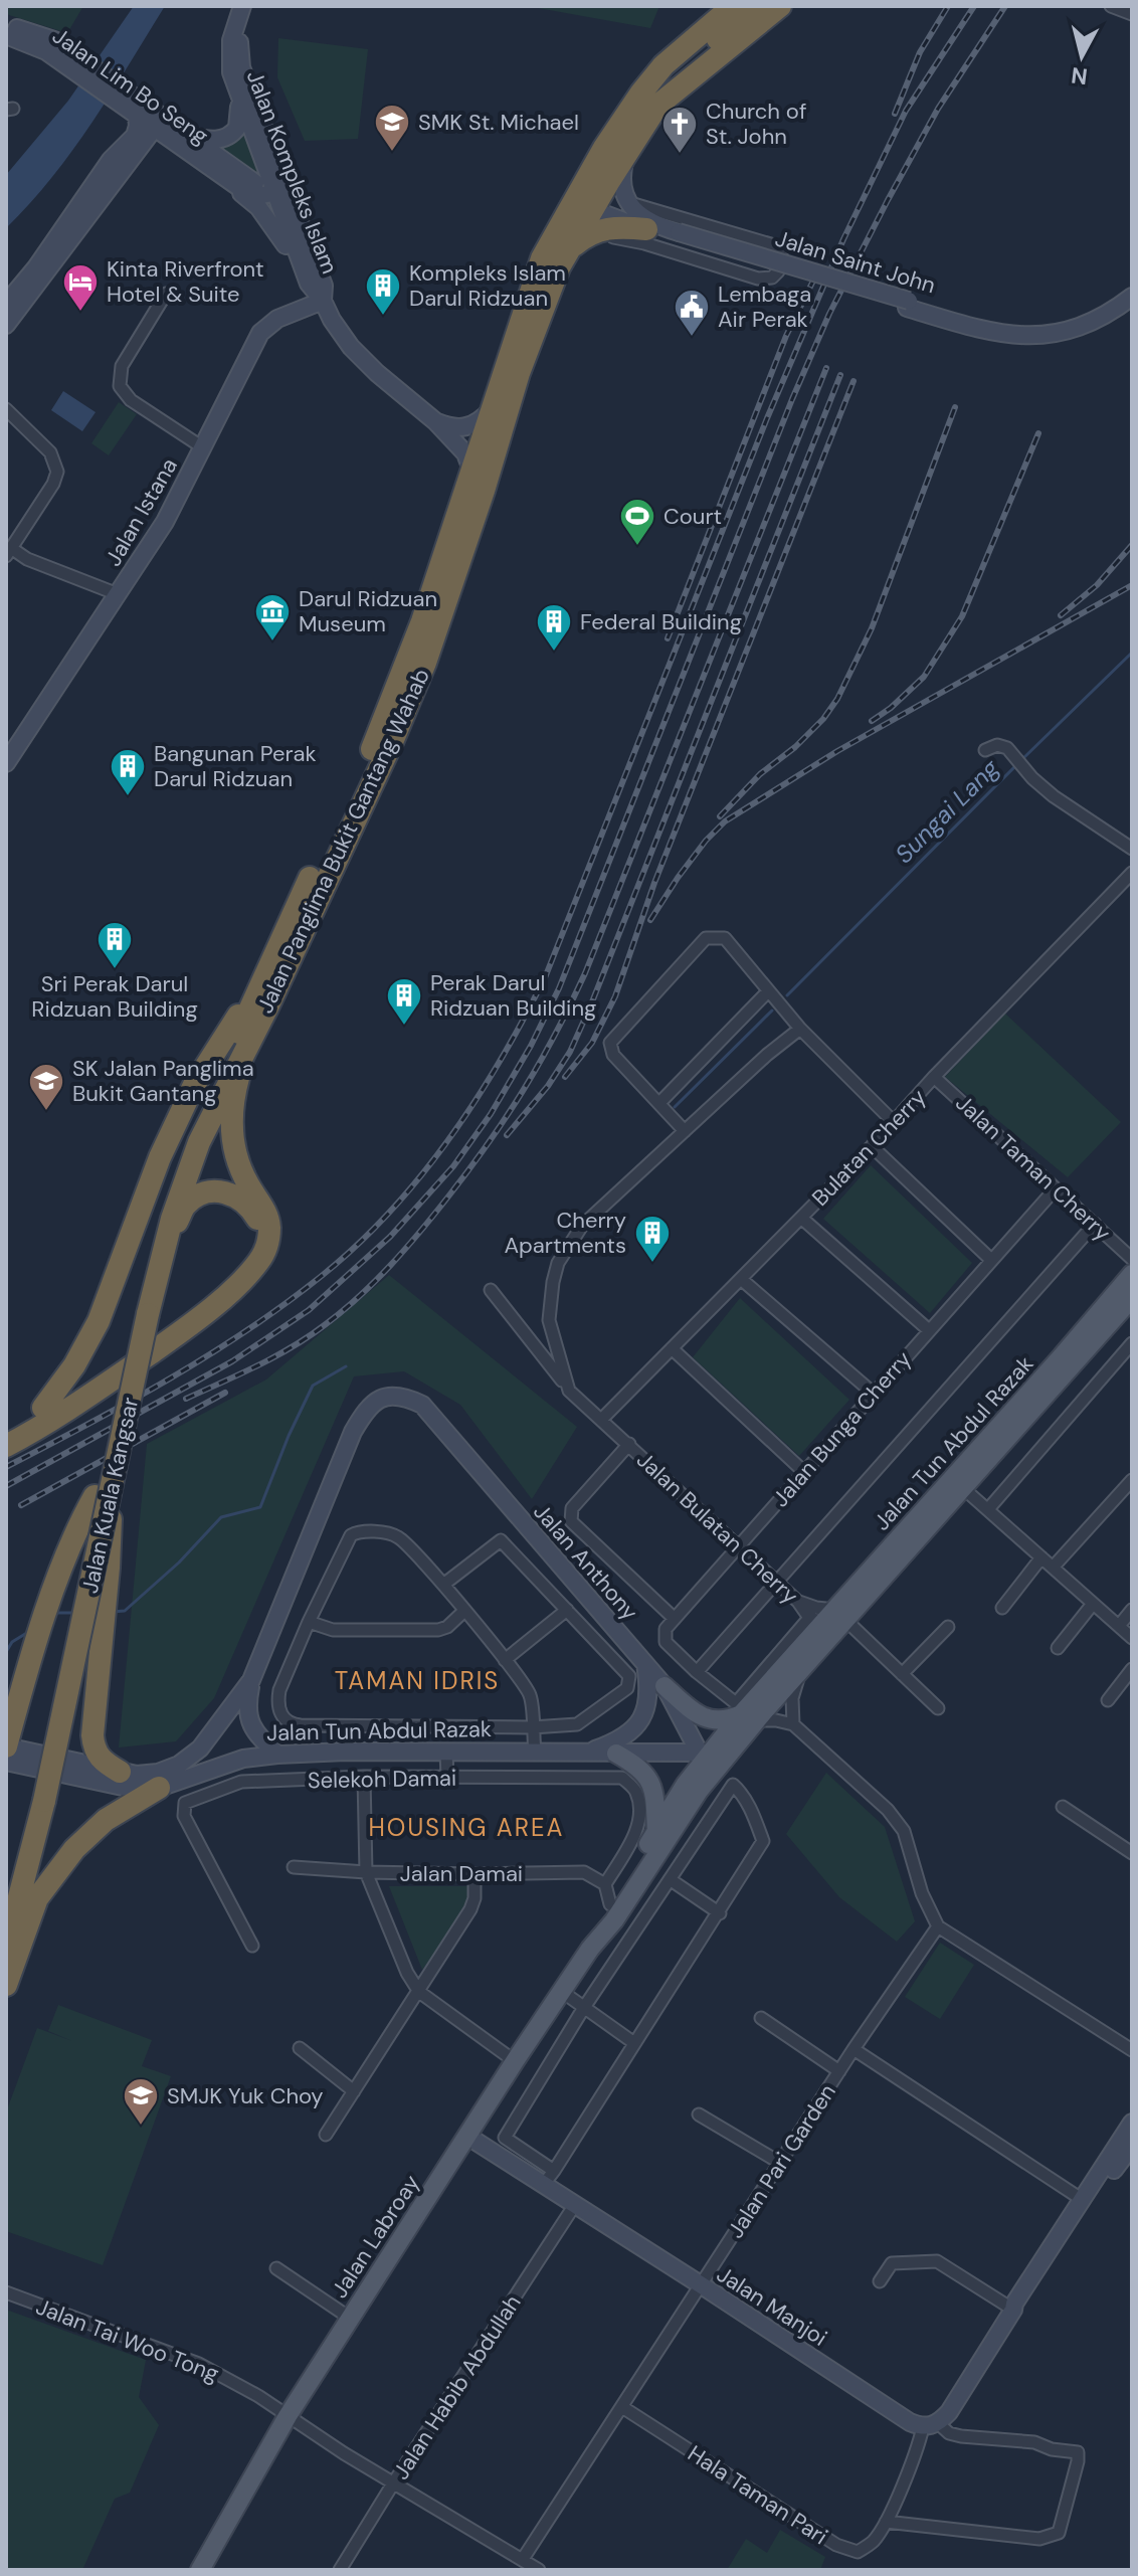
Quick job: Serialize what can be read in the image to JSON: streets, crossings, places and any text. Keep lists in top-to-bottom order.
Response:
{
  "streets": {
    "highway": ["Jalan Panglima Bukit Gantang Wahab", "Jalan Kuala Kangsar"],
    "main road": [
      "Jalan Lim Bo Seng",
      "Jalan Kompleks Islam",
      "Jalan Saint John",
      "Jalan Istana",
      "Jalan Tun Abdul Razak",
      "Jalan Anthony",
      "Jalan Labroay",
      "Jalan Manjoi"
    ],
    "street": [
      "Bulatan Cherry",
      "Jalan Taman Cherry",
      "Jalan Bunga Cherry",
      "Jalan Bulatan Cherry",
      "Selekoh Damai",
      "Jalan Damai",
      "Jalan Pari Garden",
      "Jalan Tai Woo Tong",
      "Jalan Habib Abdullah",
      "Hala Taman Pari"
    ]
  },
  "crossings": [
    ["Jalan Lim Bo Seng", "Jalan Kompleks Islam"],
    ["Jalan Kompleks Islam", "Jalan Istana"],
    ["Jalan Kompleks Islam", "Jalan Panglima Bukit Gantang Wahab"],
    ["Jalan Saint John", "Jalan Panglima Bukit Gantang Wahab"],
    ["Jalan Panglima Bukit Gantang Wahab", "Jalan Kuala Kangsar"],
    ["Bulatan Cherry", "Jalan Taman Cherry"],
    ["Bulatan Cherry", "Jalan Bulatan Cherry"],
    ["Jalan Taman Cherry", "Jalan Bunga Cherry"],
    ["Jalan Bunga Cherry", "Jalan Bulatan Cherry"],
    ["Jalan Tun Abdul Razak", "Jalan Bulatan Cherry"],
    ["Jalan Tun Abdul Razak", "Jalan Anthony"],
    ["Jalan Tun Abdul Razak", "Jalan Labroay"],
    ["Selekoh Damai", "Jalan Damai"],
    ["Jalan Pari Garden", "Jalan Manjoi"],
    ["Jalan Pari Garden", "Jalan Tai Woo Tong"],
    ["Jalan Pari Garden", "Hala Taman Pari"],
    ["Jalan Labroay", "Jalan Manjoi"],
    ["Jalan Labroay", "Jalan Tai Woo Tong"],
    ["Jalan Manjoi", "Jalan Habib Abdullah"],
    ["Jalan Manjoi", "Hala Taman Pari"],
    ["Jalan Tai Woo Tong", "Jalan Habib Abdullah"]
  ],
  "districts": ["TAMAN IDRIS", "HOUSING AREA"],
  "water": ["Sungai Lang"],
  "places": {
    "school or university": ["SMK St. Michael", "SK Jalan Panglima Bukit Gantang", "SMJK Yuk Choy"],
    "church": ["Church of St. John"],
    "hotel": ["Kinta Riverfront Hotel & Suite"],
    "building": [
      "Kompleks Islam Darul Ridzuan",
      "Federal Building",
      "Bangunan Perak Darul Ridzuan",
      "Sri Perak Darul Ridzuan Building",
      "Perak Darul Ridzuan Building",
      "Cherry Apartments"
    ],
    "public building": ["Lembaga Air Perak"],
    "sports": ["Court"],
    "museum": ["Darul Ridzuan Museum"]
  },
  "north": "bottom"
}
